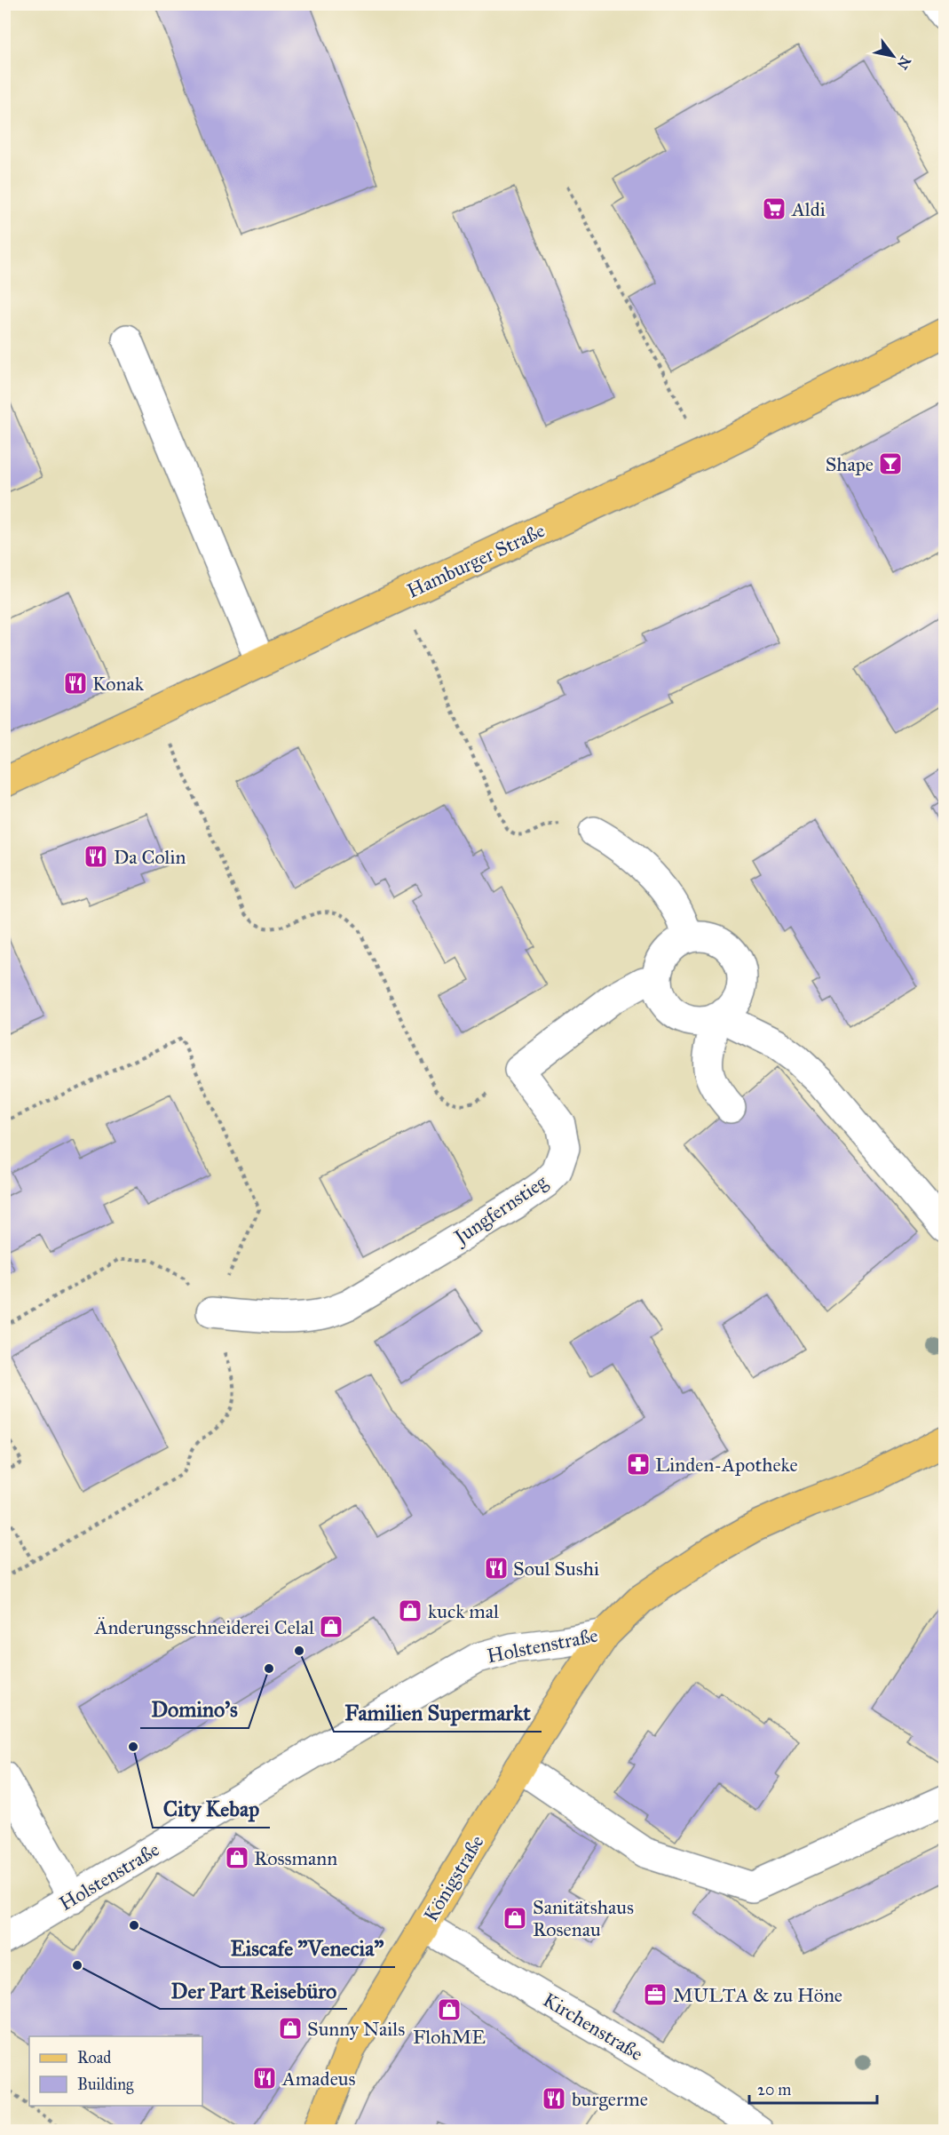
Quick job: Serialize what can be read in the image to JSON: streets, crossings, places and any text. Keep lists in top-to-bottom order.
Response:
{
  "streets": {
    "main road": ["Hamburger Straße", "Holstenstraße", "Königstraße"],
    "street": ["Jungfernstieg", "Kirchenstraße"]
  },
  "crossings": [
    ["Holstenstraße", "Königstraße"],
    ["Königstraße", "Kirchenstraße"]
  ],
  "places": {
    "supermarket": ["Aldi"],
    "bar": ["Shape"],
    "restaurant": [
      "Konak",
      "Da Colin",
      "Soul Sushi",
      "Amadeus",
      "burgerme"
    ],
    "pharmacy": ["Linden-Apotheke"],
    "shop": [
      "kuck mal",
      "Änderungsschneiderei Celal",
      "Rossmann",
      "Sanitätshaus Rosenau",
      "FlohME",
      "Sunny Nails"
    ],
    "other": [
      "Familien Supermarkt",
      "Domino's",
      "City Kebap",
      "Eiscafe \"Venecia\"",
      "Der Part Reisebüro"
    ],
    "office": ["MULTA & zu Höne"]
  },
  "legend": ["Road", "Building"],
  "scale_bar": "20 m",
  "north": "bottom right"
}
